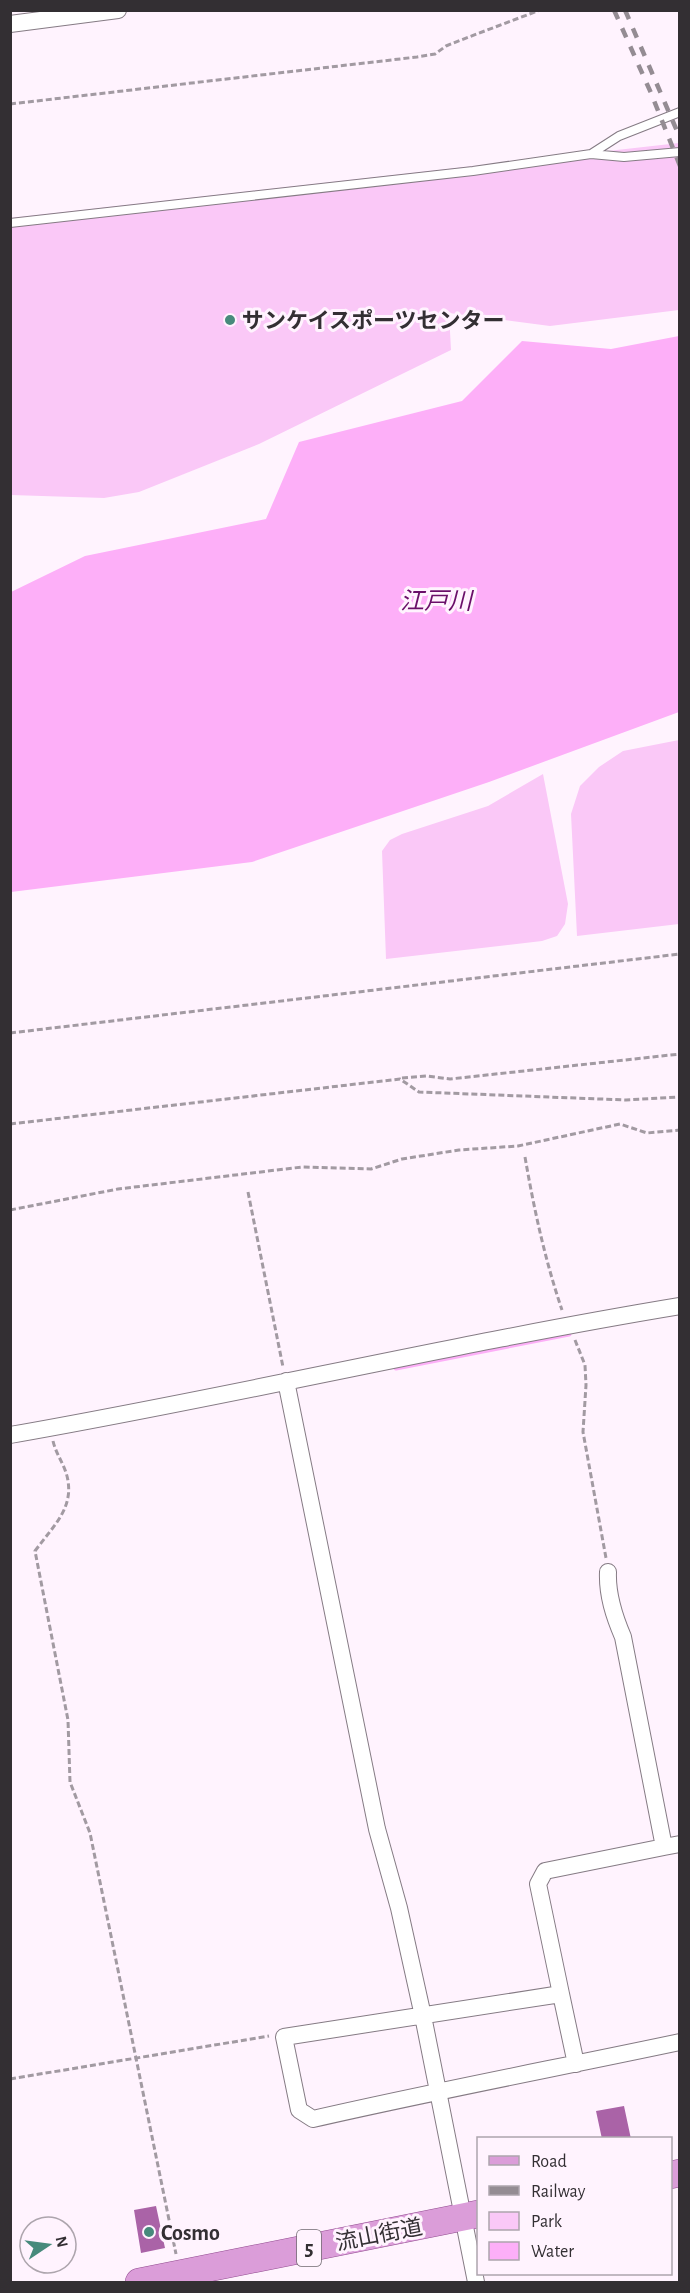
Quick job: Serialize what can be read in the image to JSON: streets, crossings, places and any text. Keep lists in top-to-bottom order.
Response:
{
  "streets": {
    "main road": ["流山街道", "5"]
  },
  "water": ["江戸川"],
  "places": ["サンケイスポーツセンター", "Cosmo"],
  "legend": [
    "Road",
    "Railway",
    "Park",
    "Water"
  ],
  "north": "right"
}
